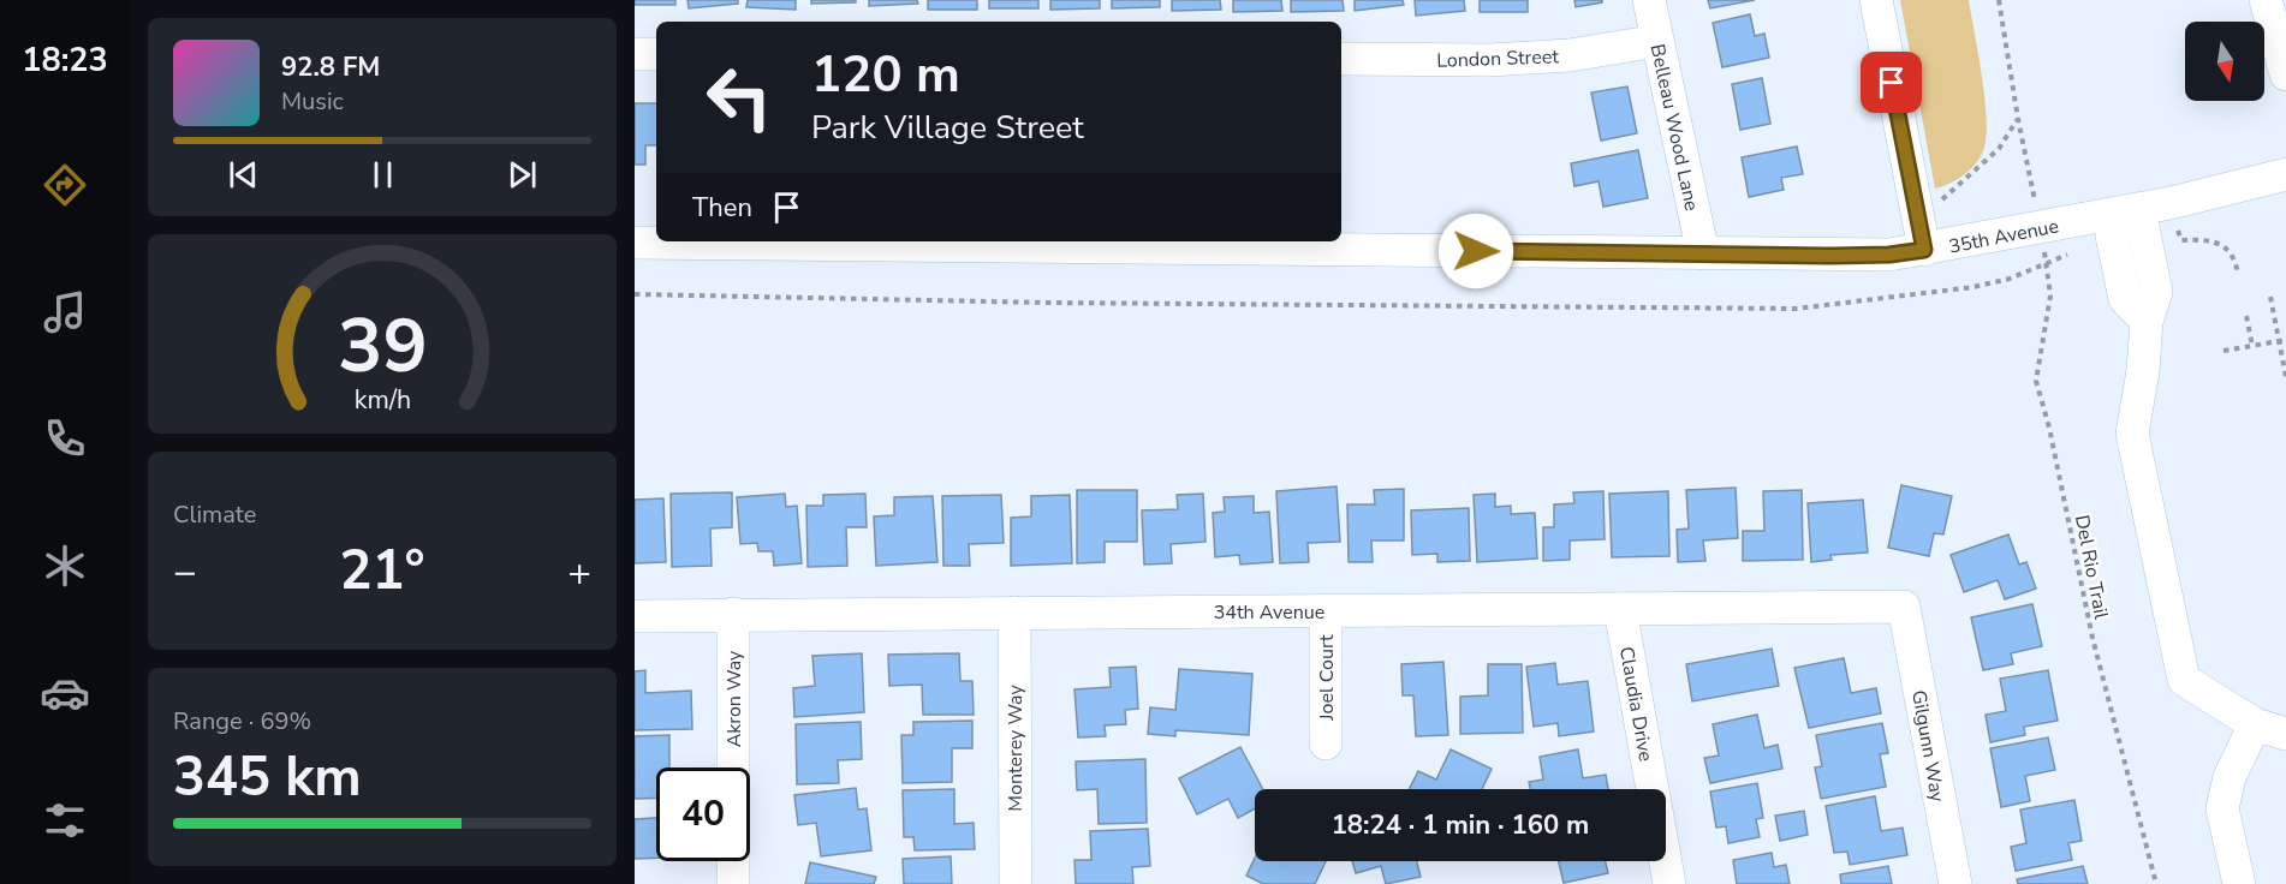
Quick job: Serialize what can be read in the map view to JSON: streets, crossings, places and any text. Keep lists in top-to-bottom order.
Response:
{
  "streets": {
    "street": [
      "London Street",
      "Belleau Wood Lane",
      "35th Avenue",
      "34th Avenue",
      "Joel Court",
      "Akron Way",
      "Claudia Drive",
      "Gilgunn Way",
      "Monterey Way"
    ],
    "path": ["Del Rio Trail"]
  },
  "crossings": [
    ["London Street", "Belleau Wood Lane"],
    ["Belleau Wood Lane", "35th Avenue"],
    ["34th Avenue", "Joel Court"],
    ["34th Avenue", "Akron Way"],
    ["34th Avenue", "Claudia Drive"],
    ["34th Avenue", "Gilgunn Way"],
    ["34th Avenue", "Monterey Way"]
  ],
  "north": "bottom",
  "page": {
    "tabs": "18:23",
    "turn": ["120 m", "Park Village Street"],
    "song": ["92.8 FM", "Music"],
    "then": "Then",
    "tile": [
      "Climate",
      ["Range · 69%", "345 km"]
    ],
    "heat": ["−", "21°", "+"],
    "limit": "40",
    "trip": "18:24 · 1 min · 160 m",
    "gauge": ["39", "km/h"]
  }
}
